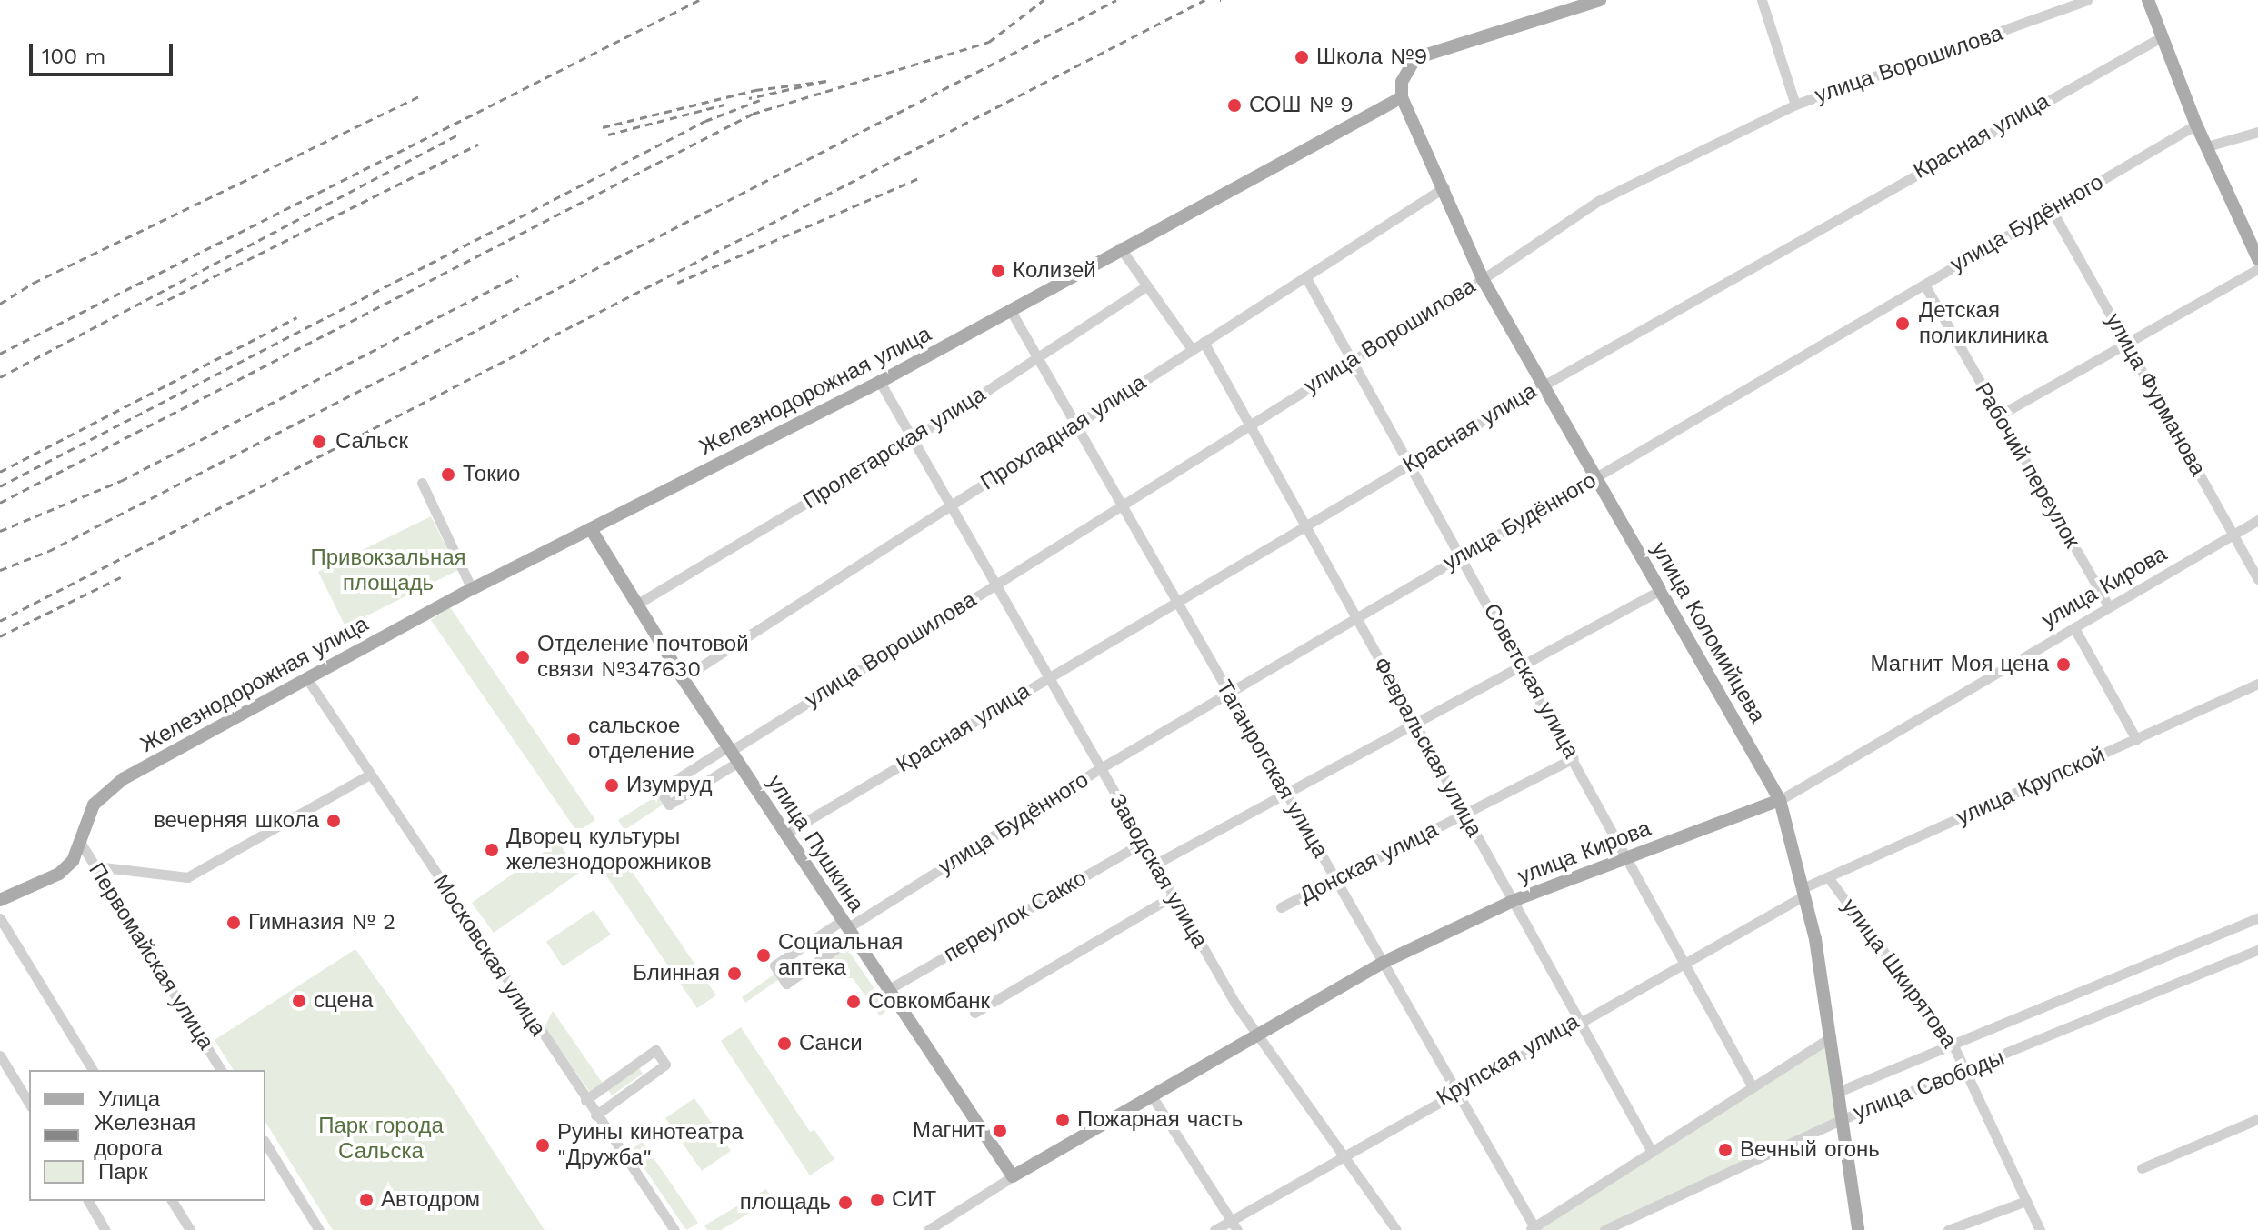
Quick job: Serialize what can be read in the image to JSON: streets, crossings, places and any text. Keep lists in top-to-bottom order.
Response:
{
  "streets": {
    "main road": [
      "Железнодорожная улица",
      "улица Кирова",
      "улица Коломийцева",
      "улица Пушкина"
    ],
    "street": [
      "улица Ворошилова",
      "Красная улица",
      "улица Будённого",
      "улица Фурманова",
      "Прохладная улица",
      "Пролетарская улица",
      "Рабочий переулок",
      "Советская улица",
      "Февральская улица",
      "Таганрогская улица",
      "улица Крупской",
      "Донская улица",
      "Заводская улица",
      "переулок Сакко",
      "Московская улица",
      "Первомайская улица",
      "улица Шкирятова",
      "Крупская улица",
      "улица Свободы"
    ]
  },
  "crossings": [
    ["улица Ворошилова", "улица Коломийцева"],
    ["улица Ворошилова", "Советская улица"],
    ["улица Ворошилова", "Февральская улица"],
    ["улица Ворошилова", "Таганрогская улица"],
    ["улица Ворошилова", "улица Пушкина"],
    ["улица Ворошилова", "Заводская улица"],
    ["Красная улица", "улица Коломийцева"],
    ["Красная улица", "Советская улица"],
    ["Красная улица", "Февральская улица"],
    ["Красная улица", "Таганрогская улица"],
    ["Красная улица", "улица Пушкина"],
    ["Красная улица", "Заводская улица"],
    ["улица Будённого", "улица Фурманова"],
    ["улица Будённого", "Рабочий переулок"],
    ["улица Будённого", "улица Коломийцева"],
    ["улица Будённого", "Советская улица"],
    ["улица Будённого", "Февральская улица"],
    ["улица Будённого", "Таганрогская улица"],
    ["улица Будённого", "улица Пушкина"],
    ["улица Будённого", "Заводская улица"],
    ["Железнодорожная улица", "улица Коломийцева"],
    ["Железнодорожная улица", "Таганрогская улица"],
    ["Железнодорожная улица", "улица Пушкина"],
    ["Железнодорожная улица", "Заводская улица"],
    ["Железнодорожная улица", "Московская улица"],
    ["Железнодорожная улица", "Первомайская улица"],
    ["улица Фурманова", "улица Кирова"],
    ["Прохладная улица", "улица Коломийцева"],
    ["Прохладная улица", "Советская улица"],
    ["Прохладная улица", "Февральская улица"],
    ["Прохладная улица", "Таганрогская улица"],
    ["Прохладная улица", "улица Пушкина"],
    ["Прохладная улица", "Заводская улица"],
    ["Пролетарская улица", "Таганрогская улица"],
    ["Пролетарская улица", "улица Пушкина"],
    ["Пролетарская улица", "Заводская улица"],
    ["Рабочий переулок", "улица Кирова"],
    ["улица Кирова", "улица Коломийцева"],
    ["улица Кирова", "Советская улица"],
    ["улица Кирова", "Февральская улица"],
    ["улица Кирова", "Таганрогская улица"],
    ["улица Кирова", "улица Пушкина"],
    ["улица Кирова", "Заводская улица"],
    ["улица Коломийцева", "улица Крупской"],
    ["улица Коломийцева", "Крупская улица"],
    ["улица Коломийцева", "улица Свободы"],
    ["Советская улица", "Донская улица"],
    ["Советская улица", "Крупская улица"],
    ["Февральская улица", "Донская улица"],
    ["Февральская улица", "Крупская улица"],
    ["Таганрогская улица", "Донская улица"],
    ["Таганрогская улица", "Крупская улица"],
    ["улица Крупской", "улица Шкирятова"],
    ["улица Крупской", "Крупская улица"],
    ["улица Пушкина", "переулок Сакко"],
    ["Заводская улица", "переулок Сакко"],
    ["Заводская улица", "Крупская улица"],
    ["улица Шкирятова", "улица Свободы"]
  ],
  "parks": ["Привокзальная площадь", "Парк города Сальска"],
  "places": [
    "Школа №9",
    "СОШ № 9",
    "Колизей",
    "Детская поликлиника",
    "Сальск",
    "Токио",
    "Отделение почтовой связи №347630",
    "Магнит Моя цена",
    "сальское отделение",
    "Изумруд",
    "вечерняя школа",
    "Дворец культуры железнодорожников",
    "Гимназия № 2",
    "Социальная аптека",
    "Блинная",
    "сцена",
    "Совкомбанк",
    "Санси",
    "Пожарная часть",
    "Магнит",
    "Руины кинотеатра \"Дружба\"",
    "Вечный огонь",
    "Автодром",
    "СИТ",
    "площадь"
  ],
  "legend": ["Улица", "Железная дорога", "Парк"],
  "scale_bar": "100 m"
}
